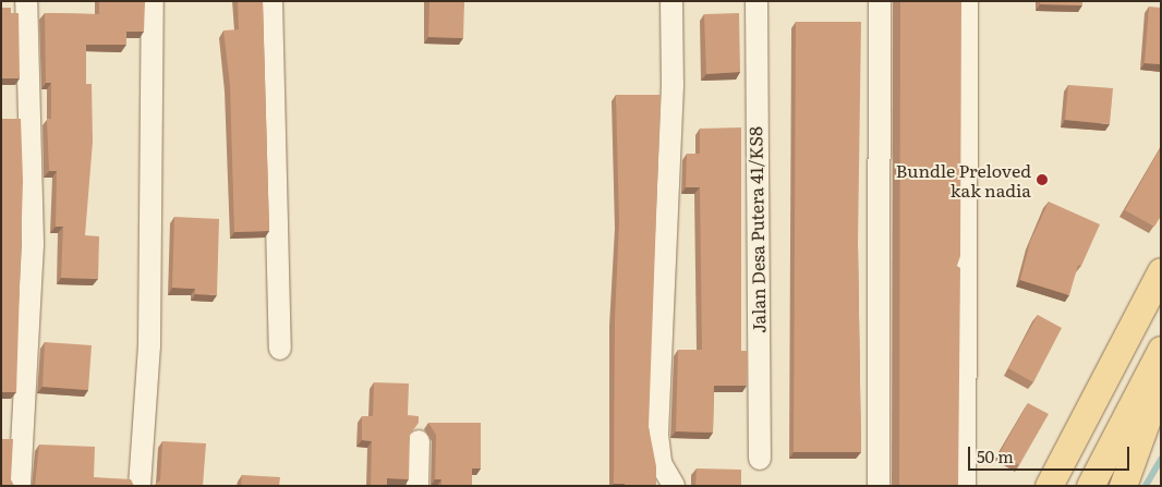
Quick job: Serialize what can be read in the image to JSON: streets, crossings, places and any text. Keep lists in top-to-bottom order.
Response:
{
  "streets": {
    "street": ["Jalan Desa Putera 41/KS8"]
  },
  "places": ["Bundle Preloved kak nadia"],
  "scale_bar": "50 m"
}
